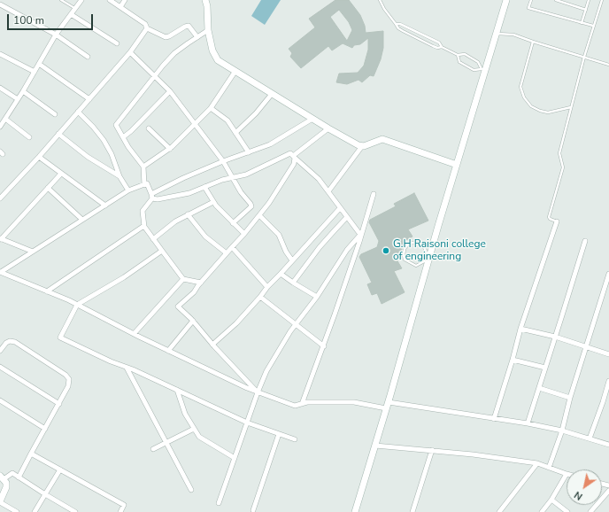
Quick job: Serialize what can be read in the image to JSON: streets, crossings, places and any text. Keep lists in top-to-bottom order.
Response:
{
  "places": ["G.H Raisoni college of engineering"],
  "scale_bar": "100 m",
  "north": "bottom left"
}
